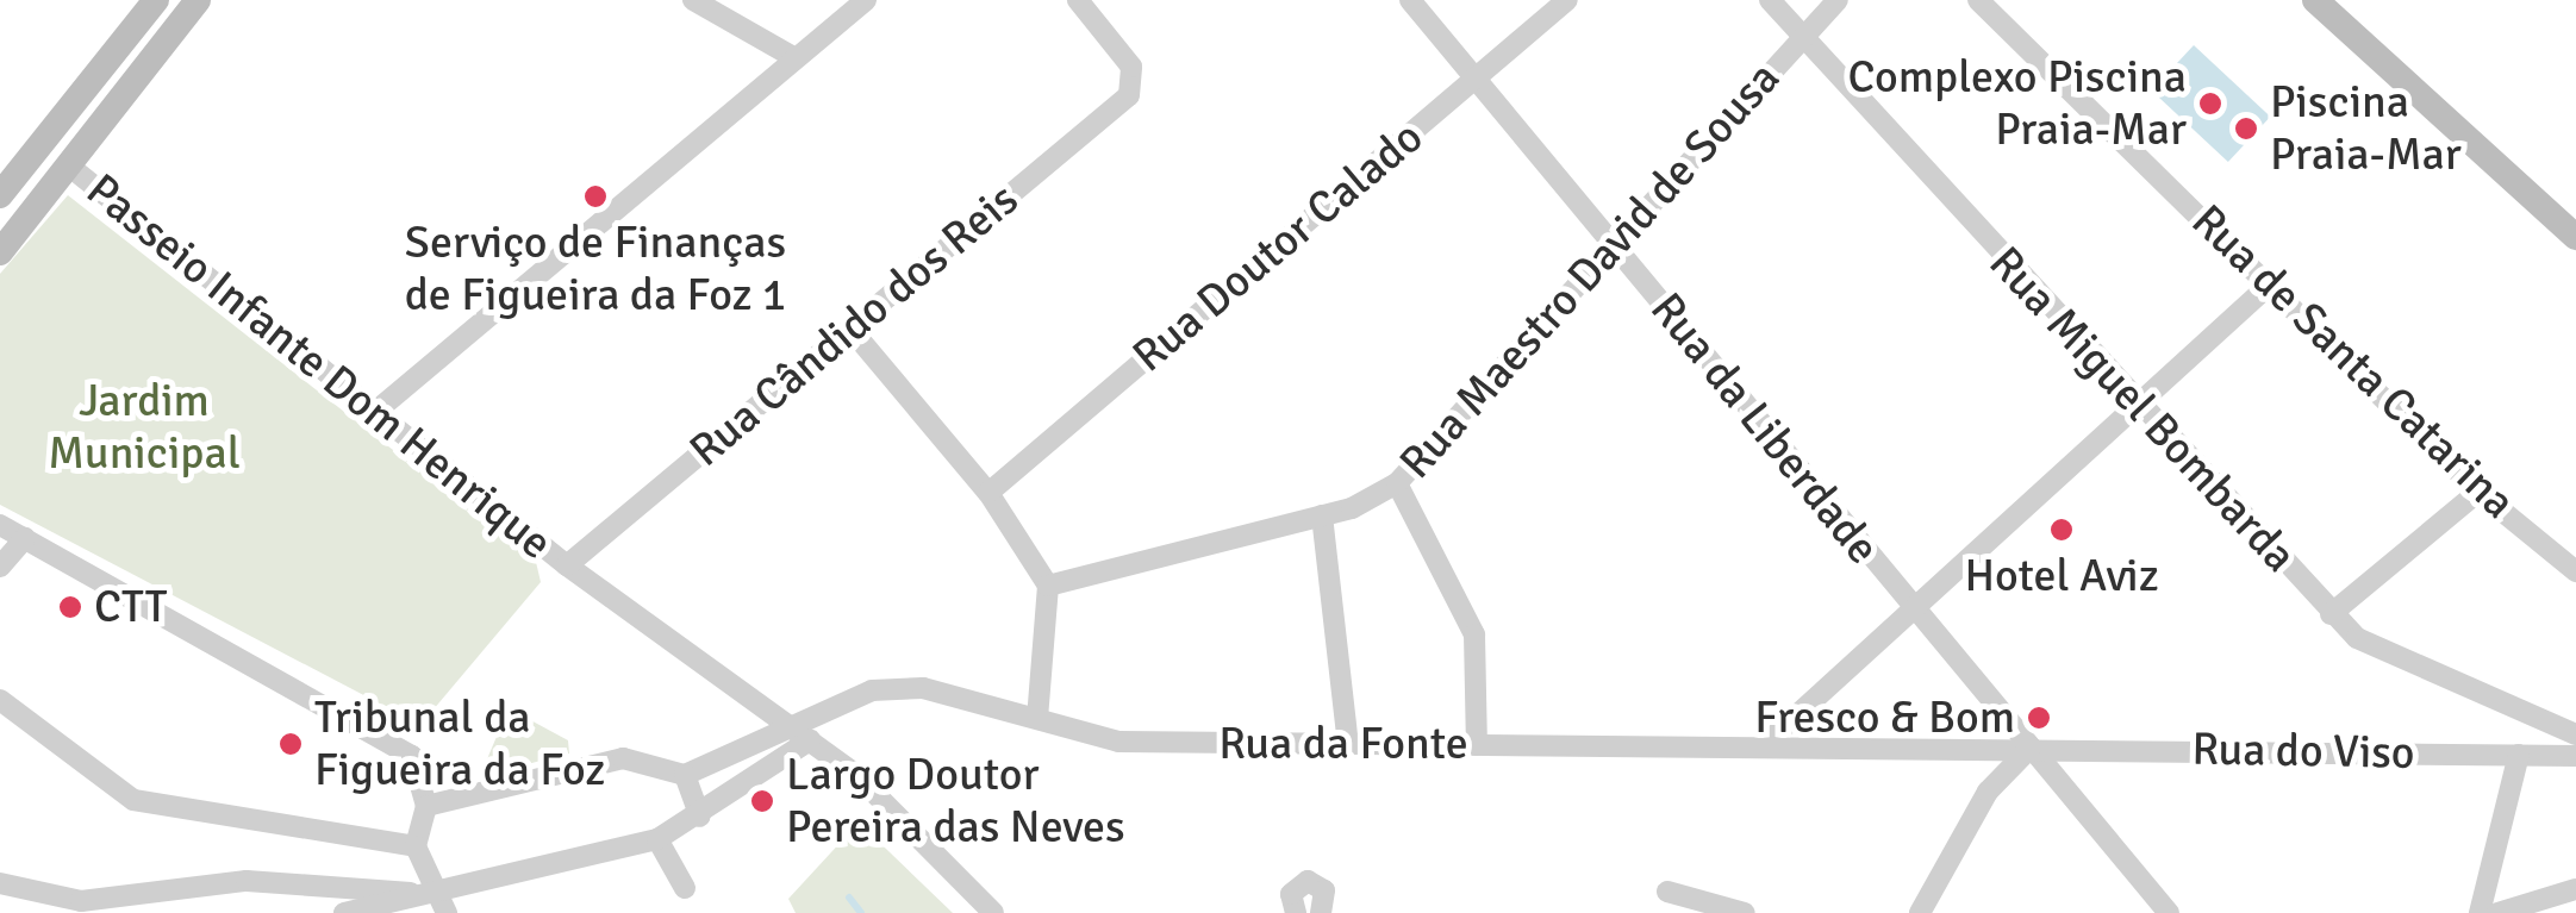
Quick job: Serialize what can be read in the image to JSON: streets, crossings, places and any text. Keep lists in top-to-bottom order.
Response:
{
  "streets": {
    "street": [
      "Rua Doutor Calado",
      "Rua Maestro David de Sousa",
      "Rua Cândido dos Reis",
      "Rua de Santa Catarina",
      "Passeio Infante Dom Henrique",
      "Rua Miguel Bombarda",
      "Rua da Liberdade",
      "Rua da Fonte",
      "Rua do Viso"
    ]
  },
  "crossings": [
    ["Rua Doutor Calado", "Rua da Liberdade"],
    ["Rua Maestro David de Sousa", "Rua Miguel Bombarda"],
    ["Rua Maestro David de Sousa", "Rua da Liberdade"],
    ["Rua Cândido dos Reis", "Passeio Infante Dom Henrique"],
    ["Passeio Infante Dom Henrique", "Rua da Fonte"],
    ["Rua Miguel Bombarda", "Rua do Viso"],
    ["Rua da Liberdade", "Rua da Fonte"],
    ["Rua da Liberdade", "Rua do Viso"],
    ["Rua da Fonte", "Rua do Viso"]
  ],
  "parks": ["Jardim Municipal"],
  "places": [
    "Complexo Piscina Praia-Mar",
    "Piscina Praia-Mar",
    "Serviço de Finanças de Figueira da Foz 1",
    "Hotel Aviz",
    "CTT",
    "Fresco & Bom",
    "Tribunal da Figueira da Foz",
    "Largo Doutor Pereira das Neves"
  ]
}
